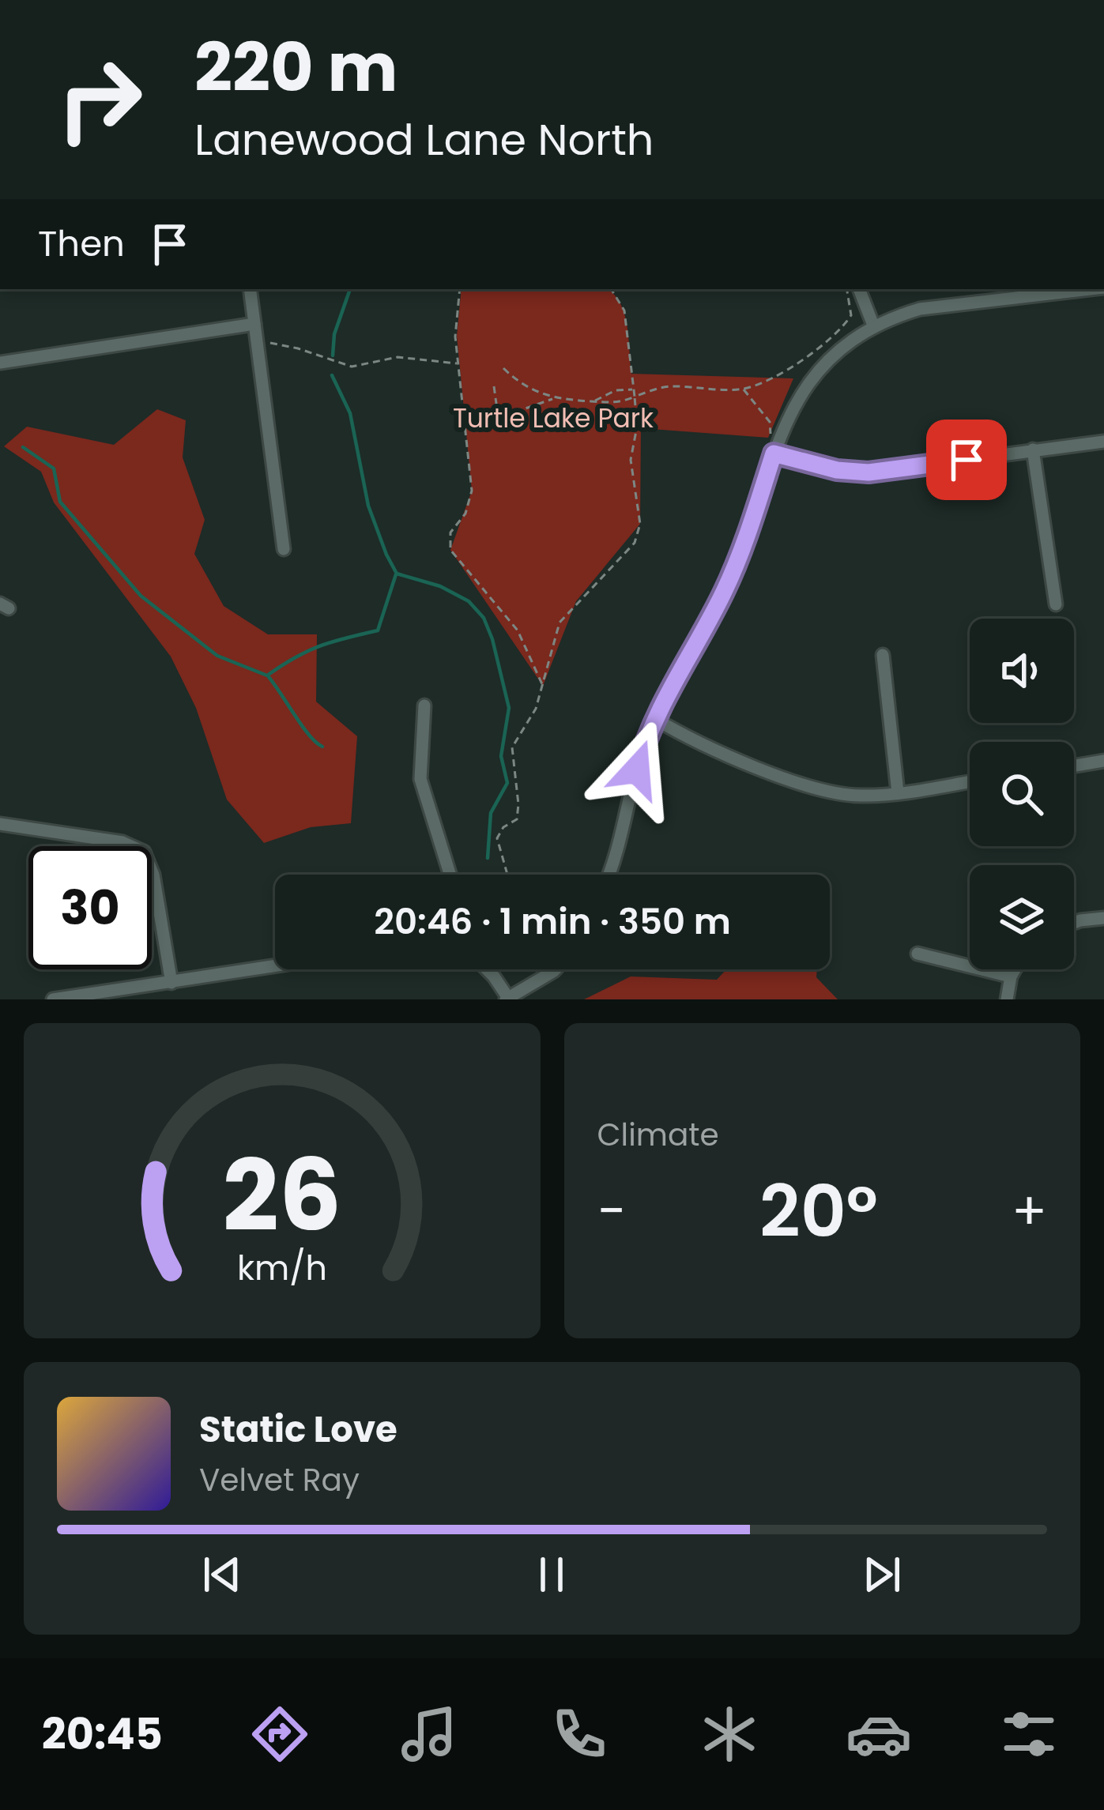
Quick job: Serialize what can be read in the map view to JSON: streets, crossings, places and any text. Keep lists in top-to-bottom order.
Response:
{
  "parks": ["Turtle Lake Park"],
  "page": {
    "turn": ["220 m", "Lanewood Lane North"],
    "then": "Then",
    "limit": "30",
    "trip": "20:46 · 1 min · 350 m",
    "tile": "Climate",
    "heat": ["−", "20°", "+"],
    "song": ["Static Love", "Velvet Ray"],
    "tabs": "20:45",
    "gauge": ["26", "km/h"]
  }
}
